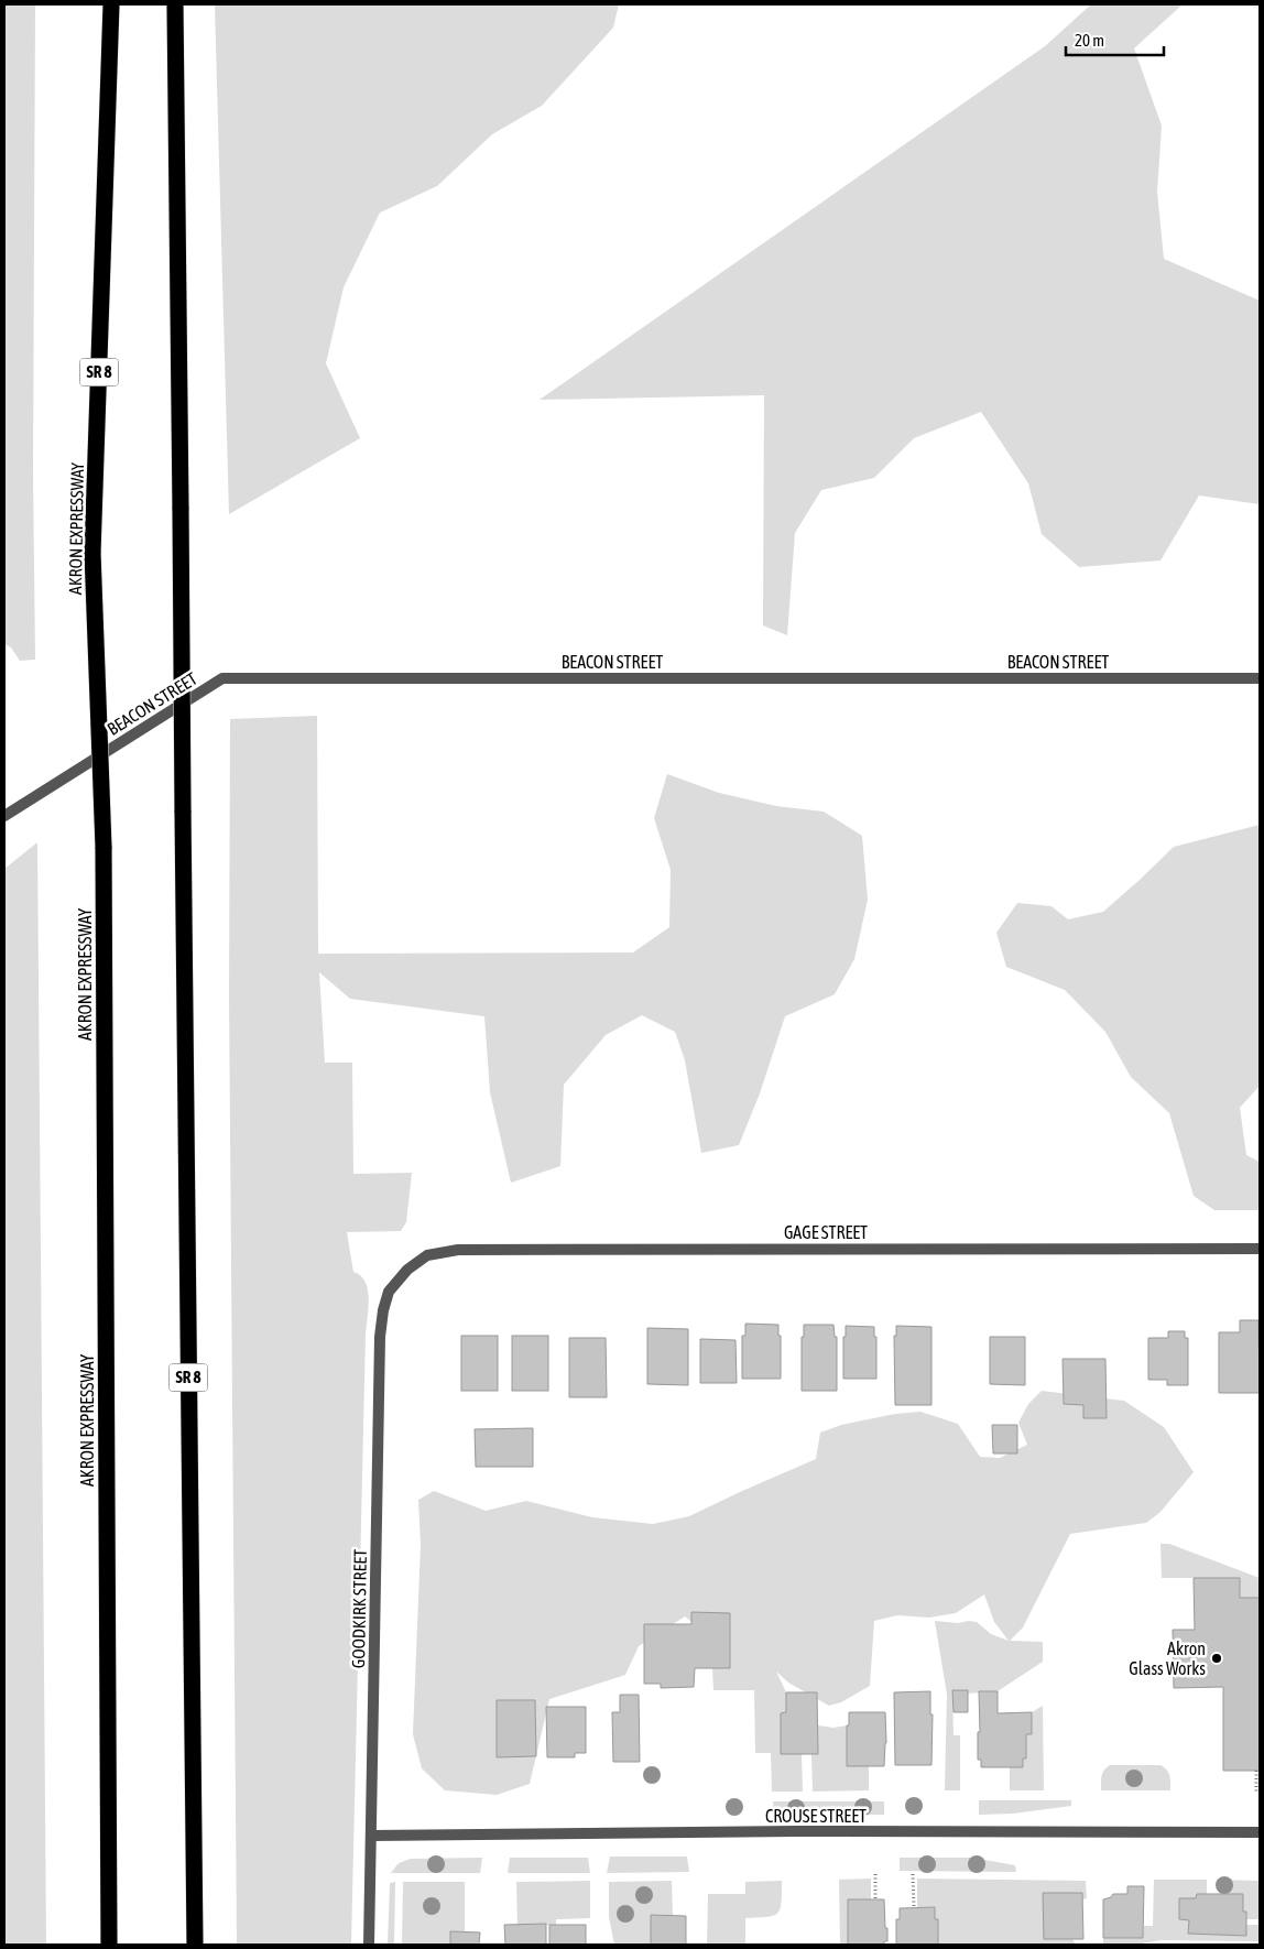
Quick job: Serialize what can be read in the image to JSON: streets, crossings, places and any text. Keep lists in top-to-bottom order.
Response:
{
  "streets": {
    "highway": ["SR 8", "AKRON EXPRESSWAY"],
    "street": [
      "BEACON STREET",
      "GAGE STREET",
      "GOODKIRK STREET",
      "CROUSE STREET"
    ]
  },
  "crossings": [
    ["GAGE STREET", "GOODKIRK STREET"],
    ["GOODKIRK STREET", "CROUSE STREET"]
  ],
  "places": ["Akron Glass Works"],
  "scale_bar": "20 m"
}
